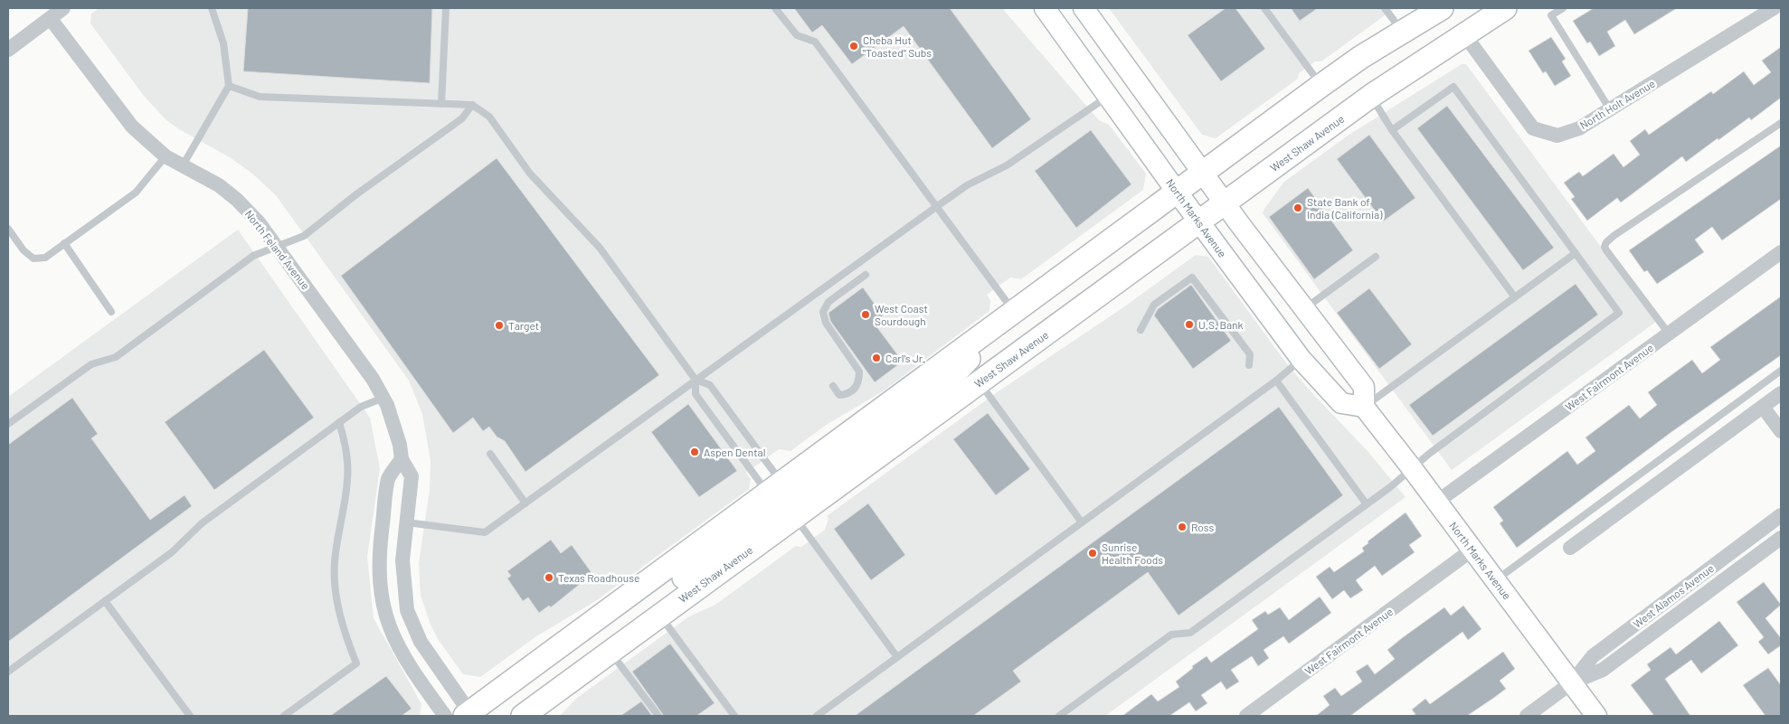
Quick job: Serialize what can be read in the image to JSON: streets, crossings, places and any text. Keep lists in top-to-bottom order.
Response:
{
  "streets": {
    "main road": ["West Shaw Avenue", "North Marks Avenue"],
    "street": [
      "North Holt Avenue",
      "North Feland Avenue",
      "West Fairmont Avenue",
      "West Alamos Avenue"
    ]
  },
  "crossings": [
    ["North Holt Avenue", "West Shaw Avenue"],
    ["West Shaw Avenue", "North Marks Avenue"],
    ["North Marks Avenue", "West Fairmont Avenue"],
    ["North Marks Avenue", "West Alamos Avenue"]
  ],
  "places": [
    "Cheba Hut \"Toasted\" Subs",
    "State Bank of India (California)",
    "West Coast Sourdough",
    "U.S. Bank",
    "Target",
    "Carl's Jr.",
    "Aspen Dental",
    "Ross",
    "Sunrise Health Foods",
    "Texas Roadhouse"
  ]
}
